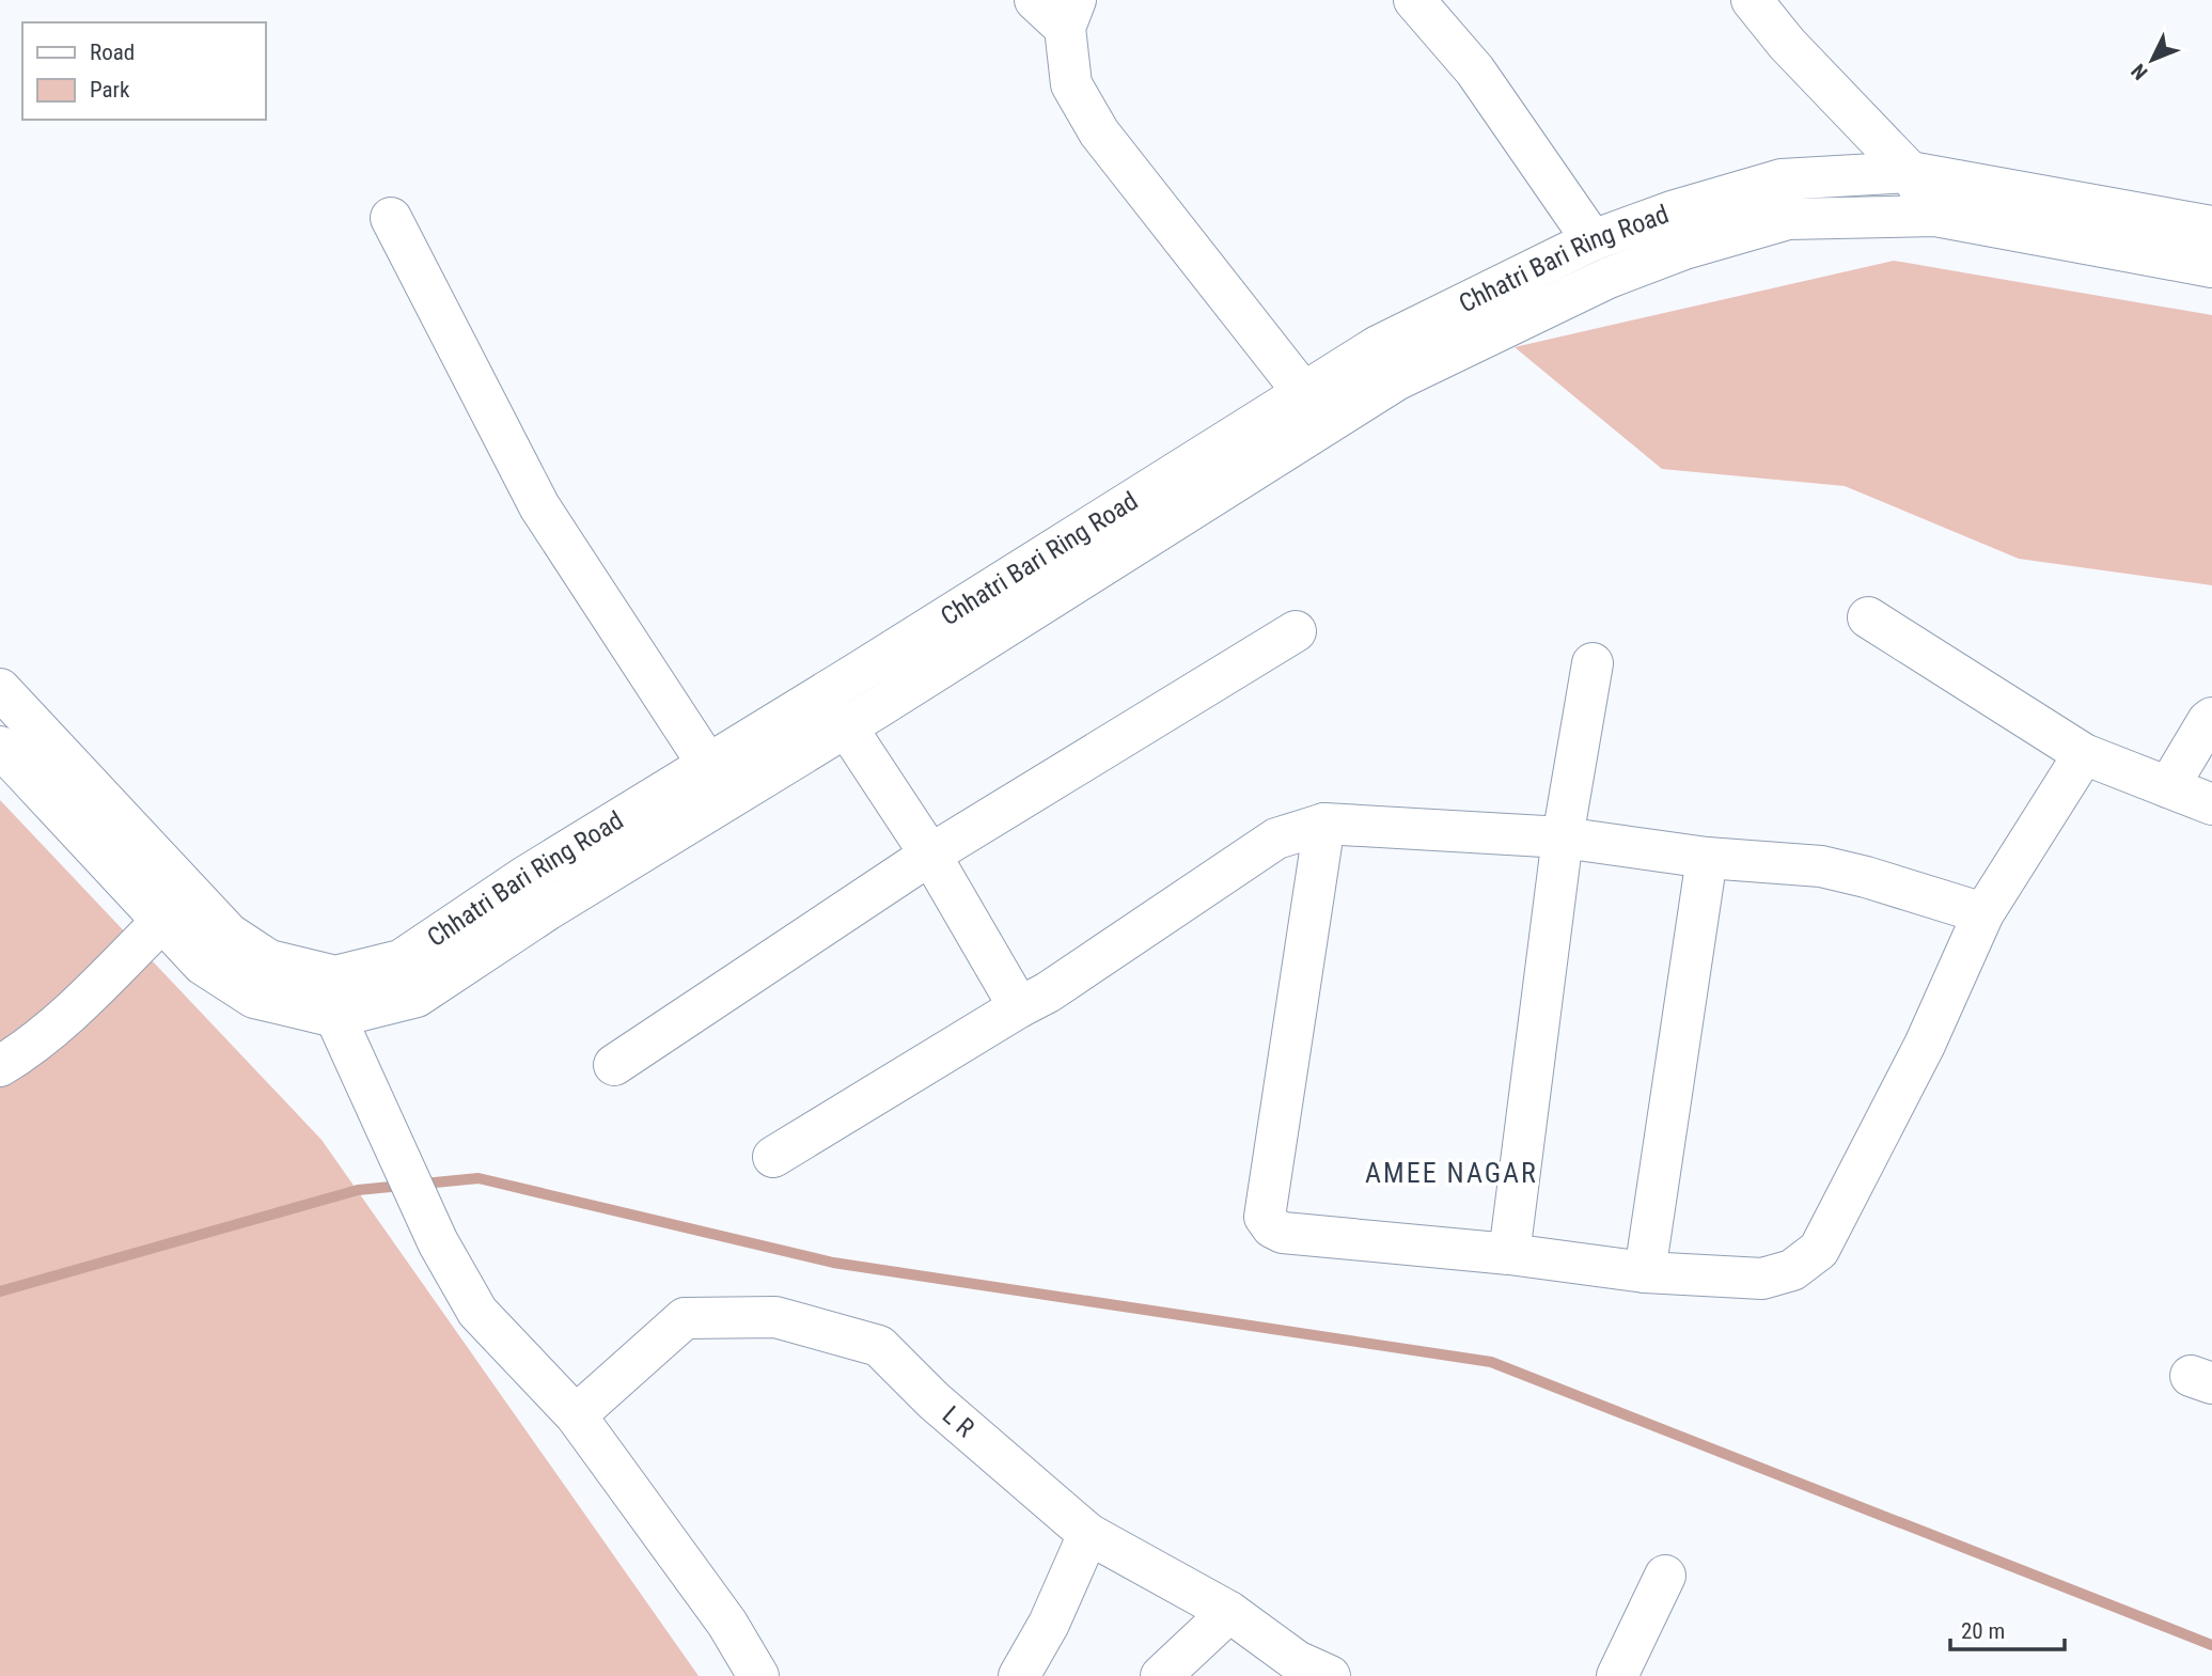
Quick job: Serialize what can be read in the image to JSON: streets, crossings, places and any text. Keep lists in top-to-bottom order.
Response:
{
  "streets": {
    "street": ["Chhatri Bari Ring Road", "L R"]
  },
  "districts": ["AMEE NAGAR"],
  "legend": ["Road", "Park"],
  "scale_bar": "20 m",
  "north": "bottom left"
}
